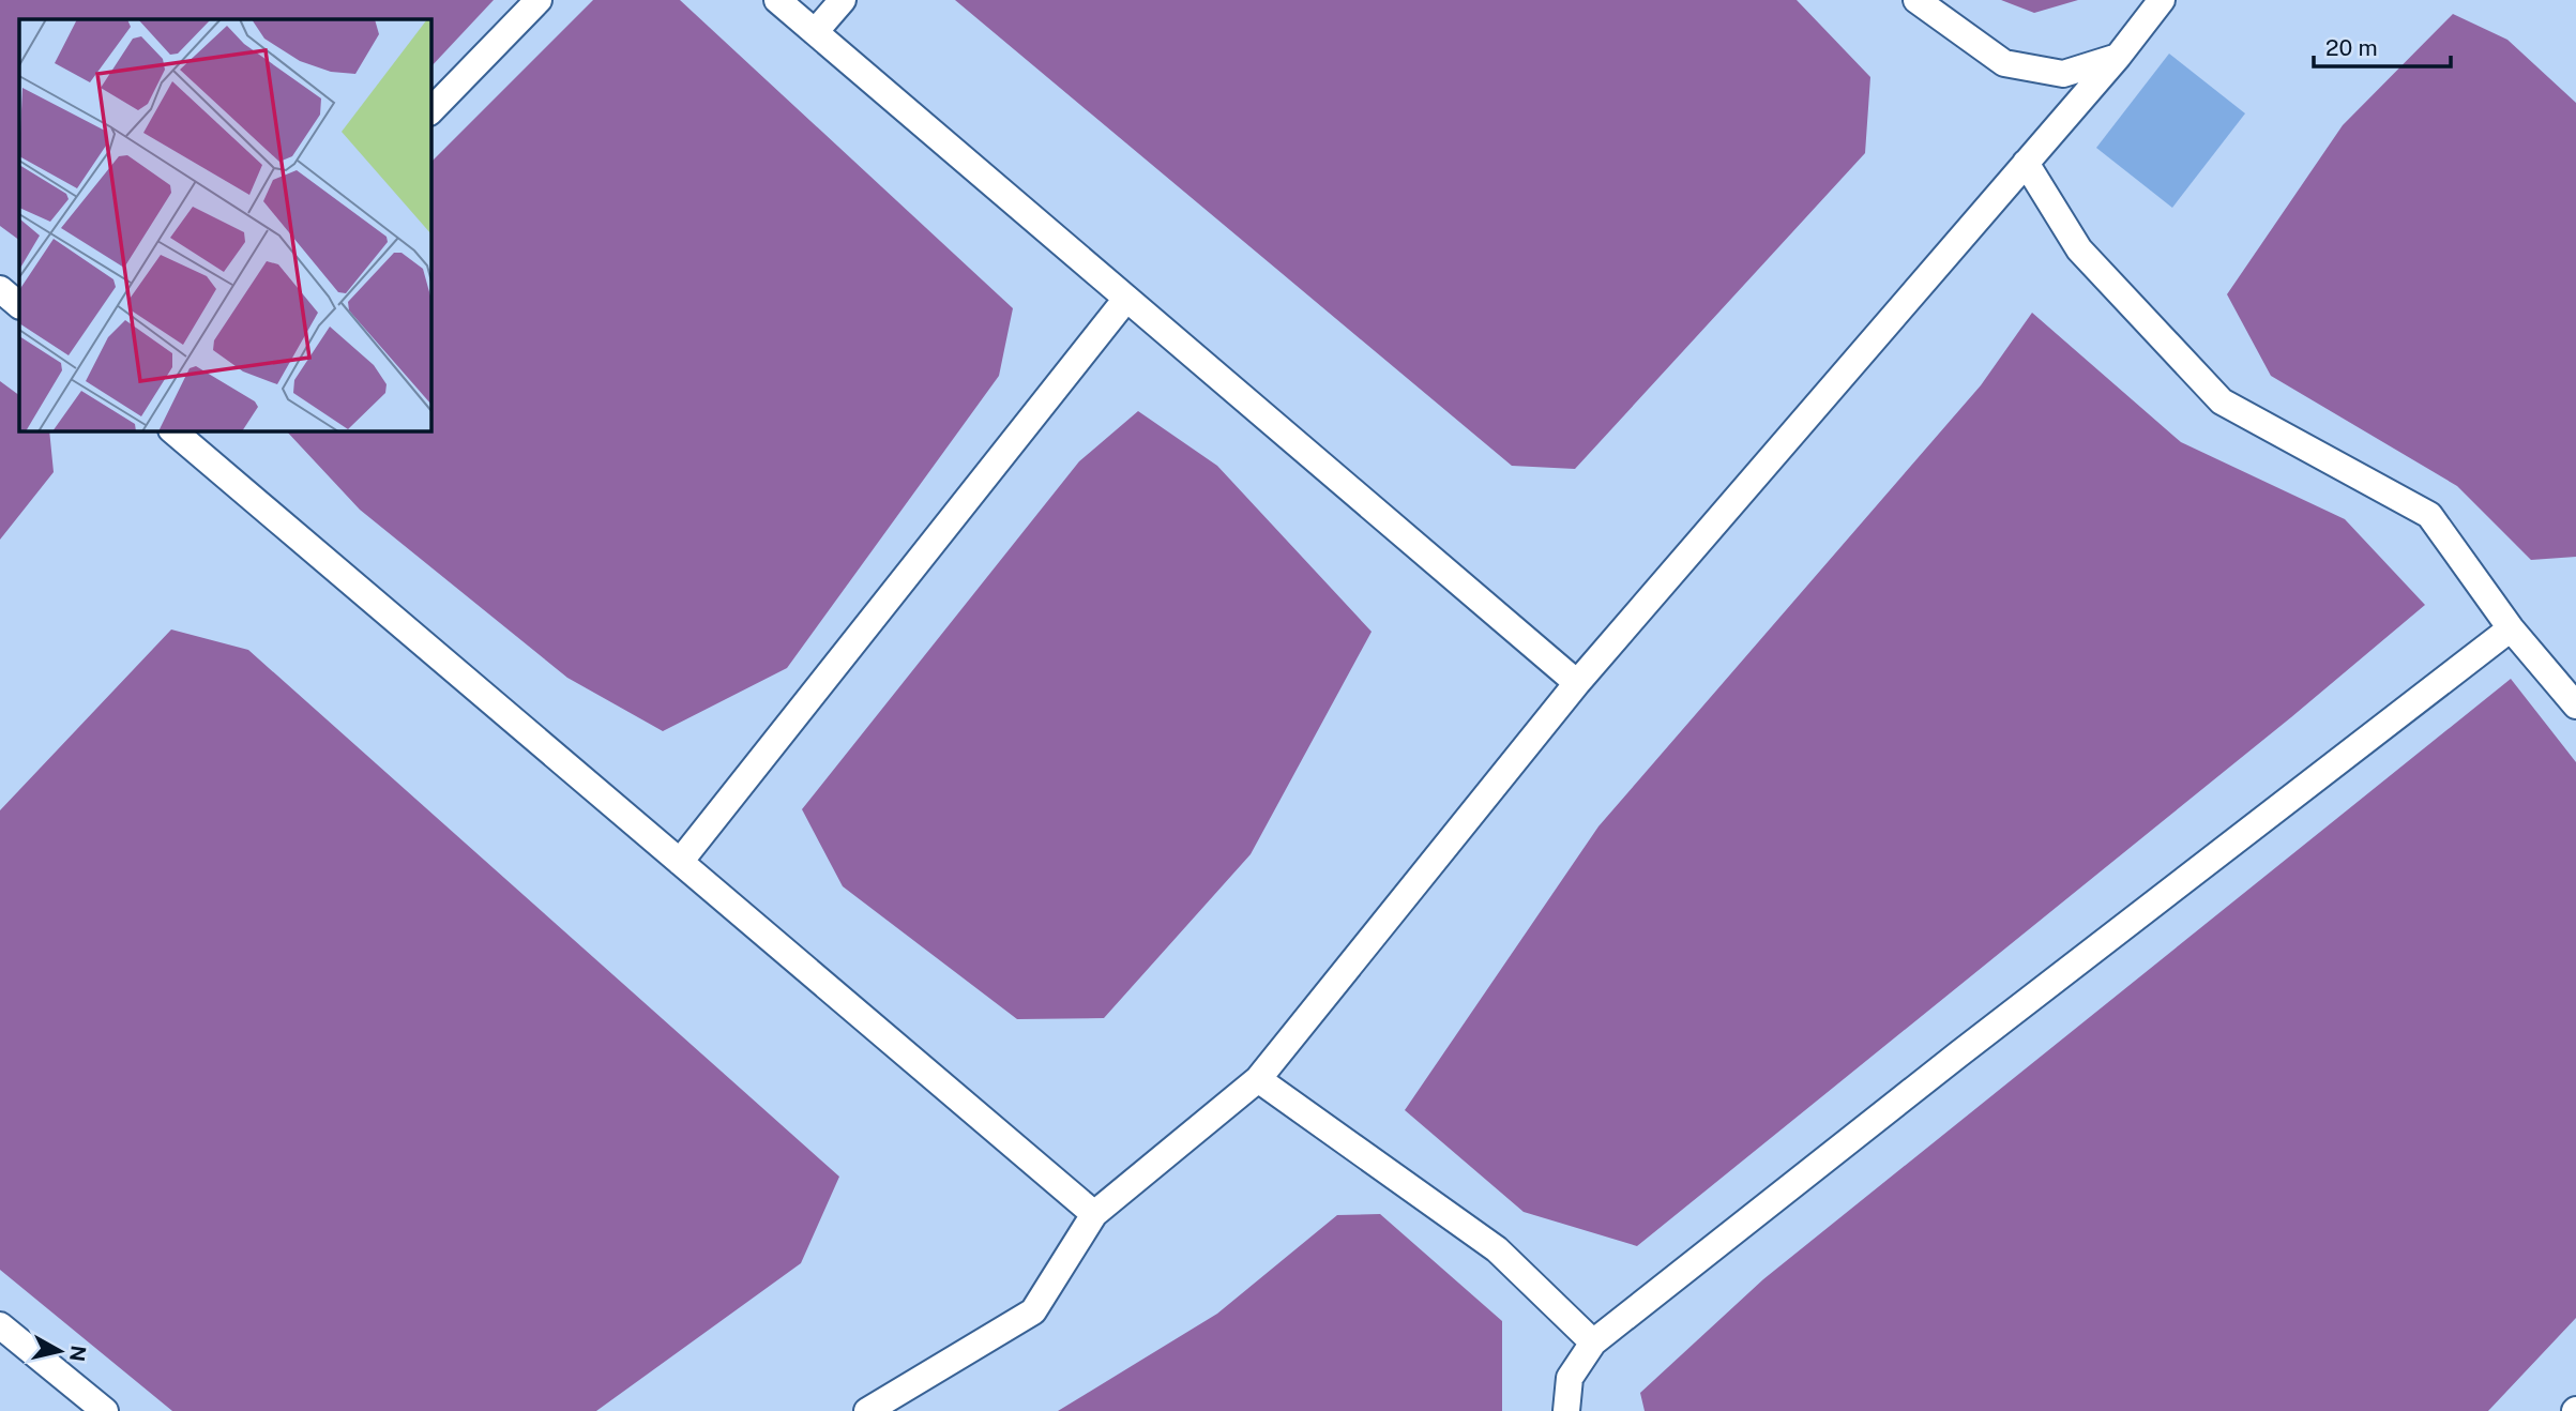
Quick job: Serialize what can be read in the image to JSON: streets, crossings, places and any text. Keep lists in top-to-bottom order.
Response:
{
  "scale_bar": "20 m",
  "north": "right"
}
